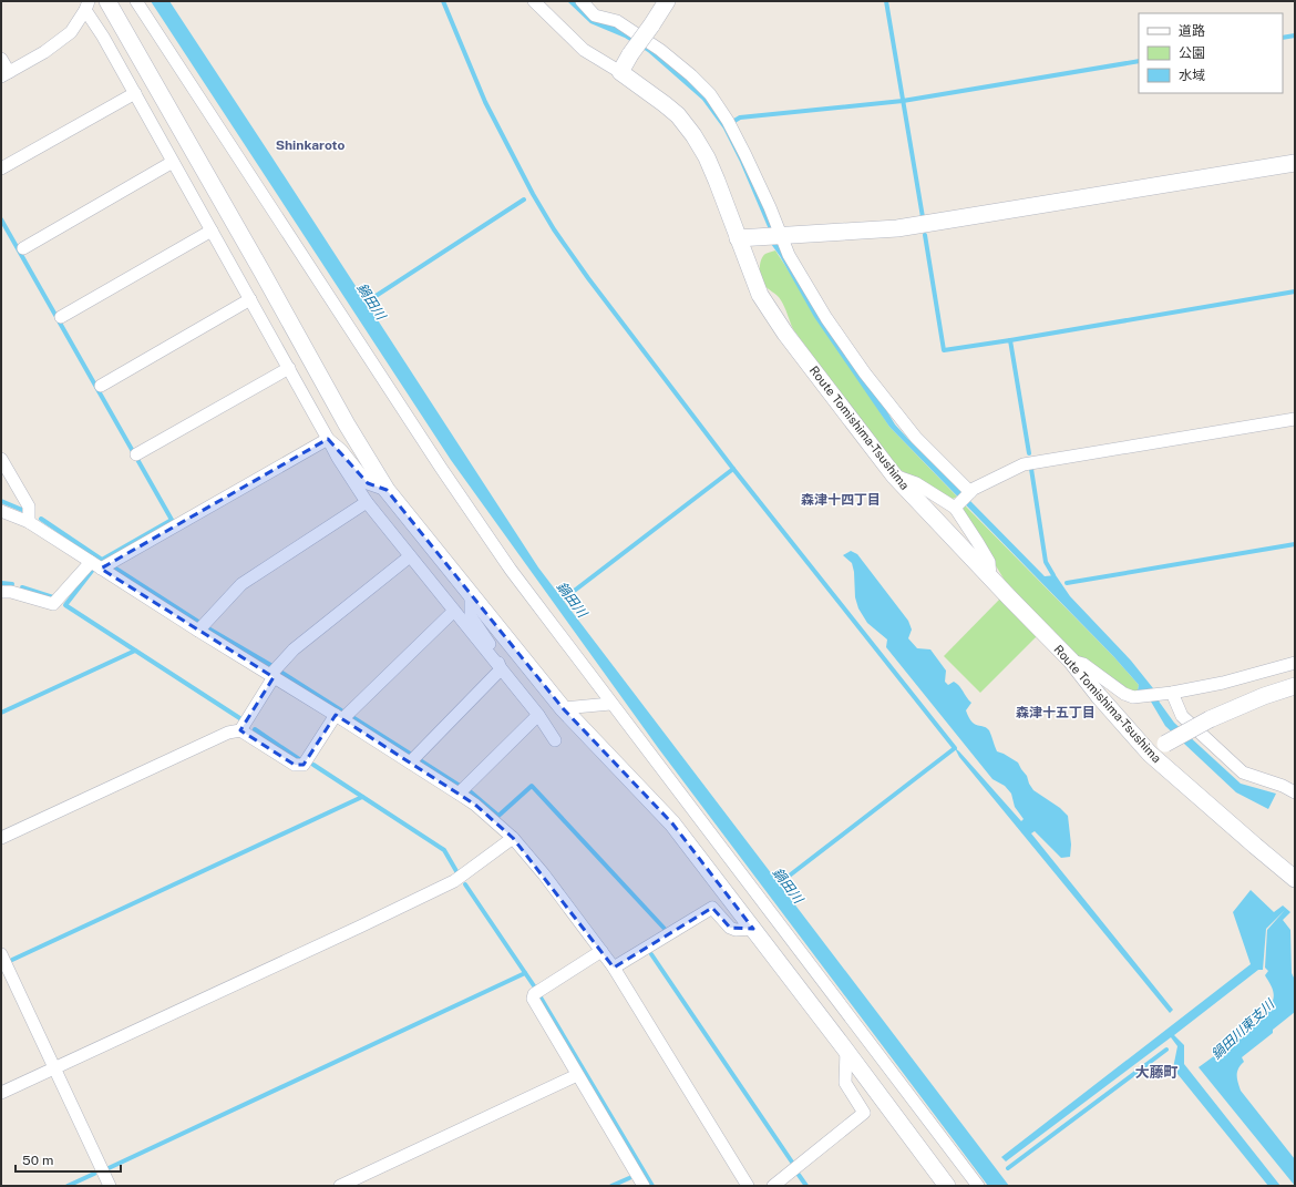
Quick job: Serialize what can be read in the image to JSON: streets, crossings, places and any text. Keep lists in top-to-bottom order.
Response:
{
  "streets": {
    "street": ["Route Tomishima-Tsushima"]
  },
  "districts": [
    "Shinkaroto",
    "森津十四丁目",
    "森津十五丁目",
    "大藤町"
  ],
  "water": ["鍋田川", "鍋田川東支川"],
  "legend": ["道路", "公園", "水域"],
  "scale_bar": "50 m"
}
